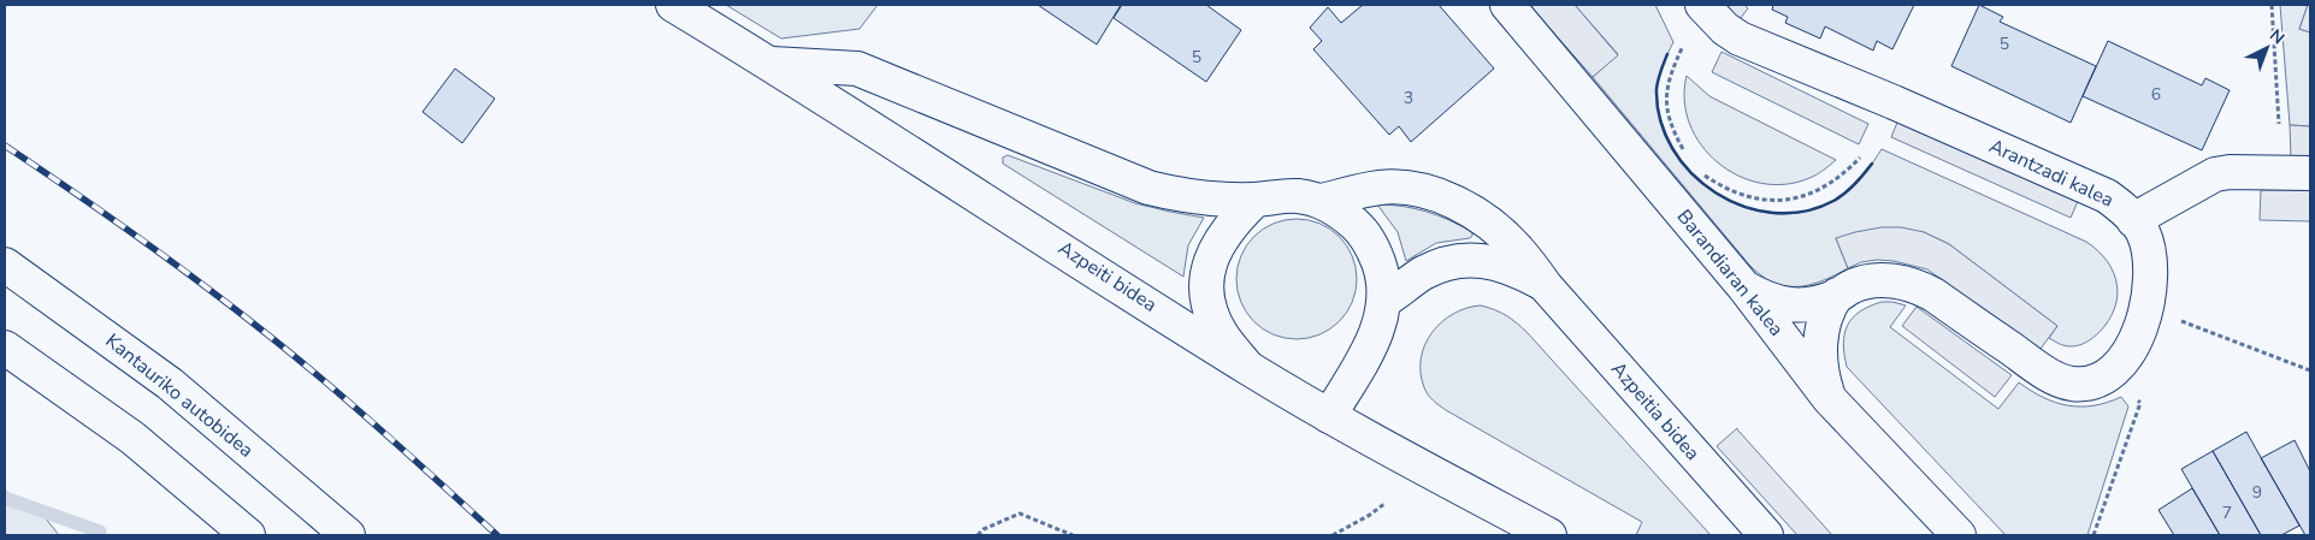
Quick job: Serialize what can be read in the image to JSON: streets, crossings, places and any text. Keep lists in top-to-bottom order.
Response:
{
  "streets": {
    "main road": [
      "Arantzadi kalea",
      "Barandiaran kalea",
      "Azpeiti bidea",
      "Kantauriko autobidea",
      "Azpeitia bidea"
    ]
  },
  "crossings": [
    ["Arantzadi kalea", "Barandiaran kalea"]
  ],
  "house_numbers": [
    "5",
    "5",
    "6",
    "3",
    "9",
    "7"
  ],
  "north": "top right"
}
